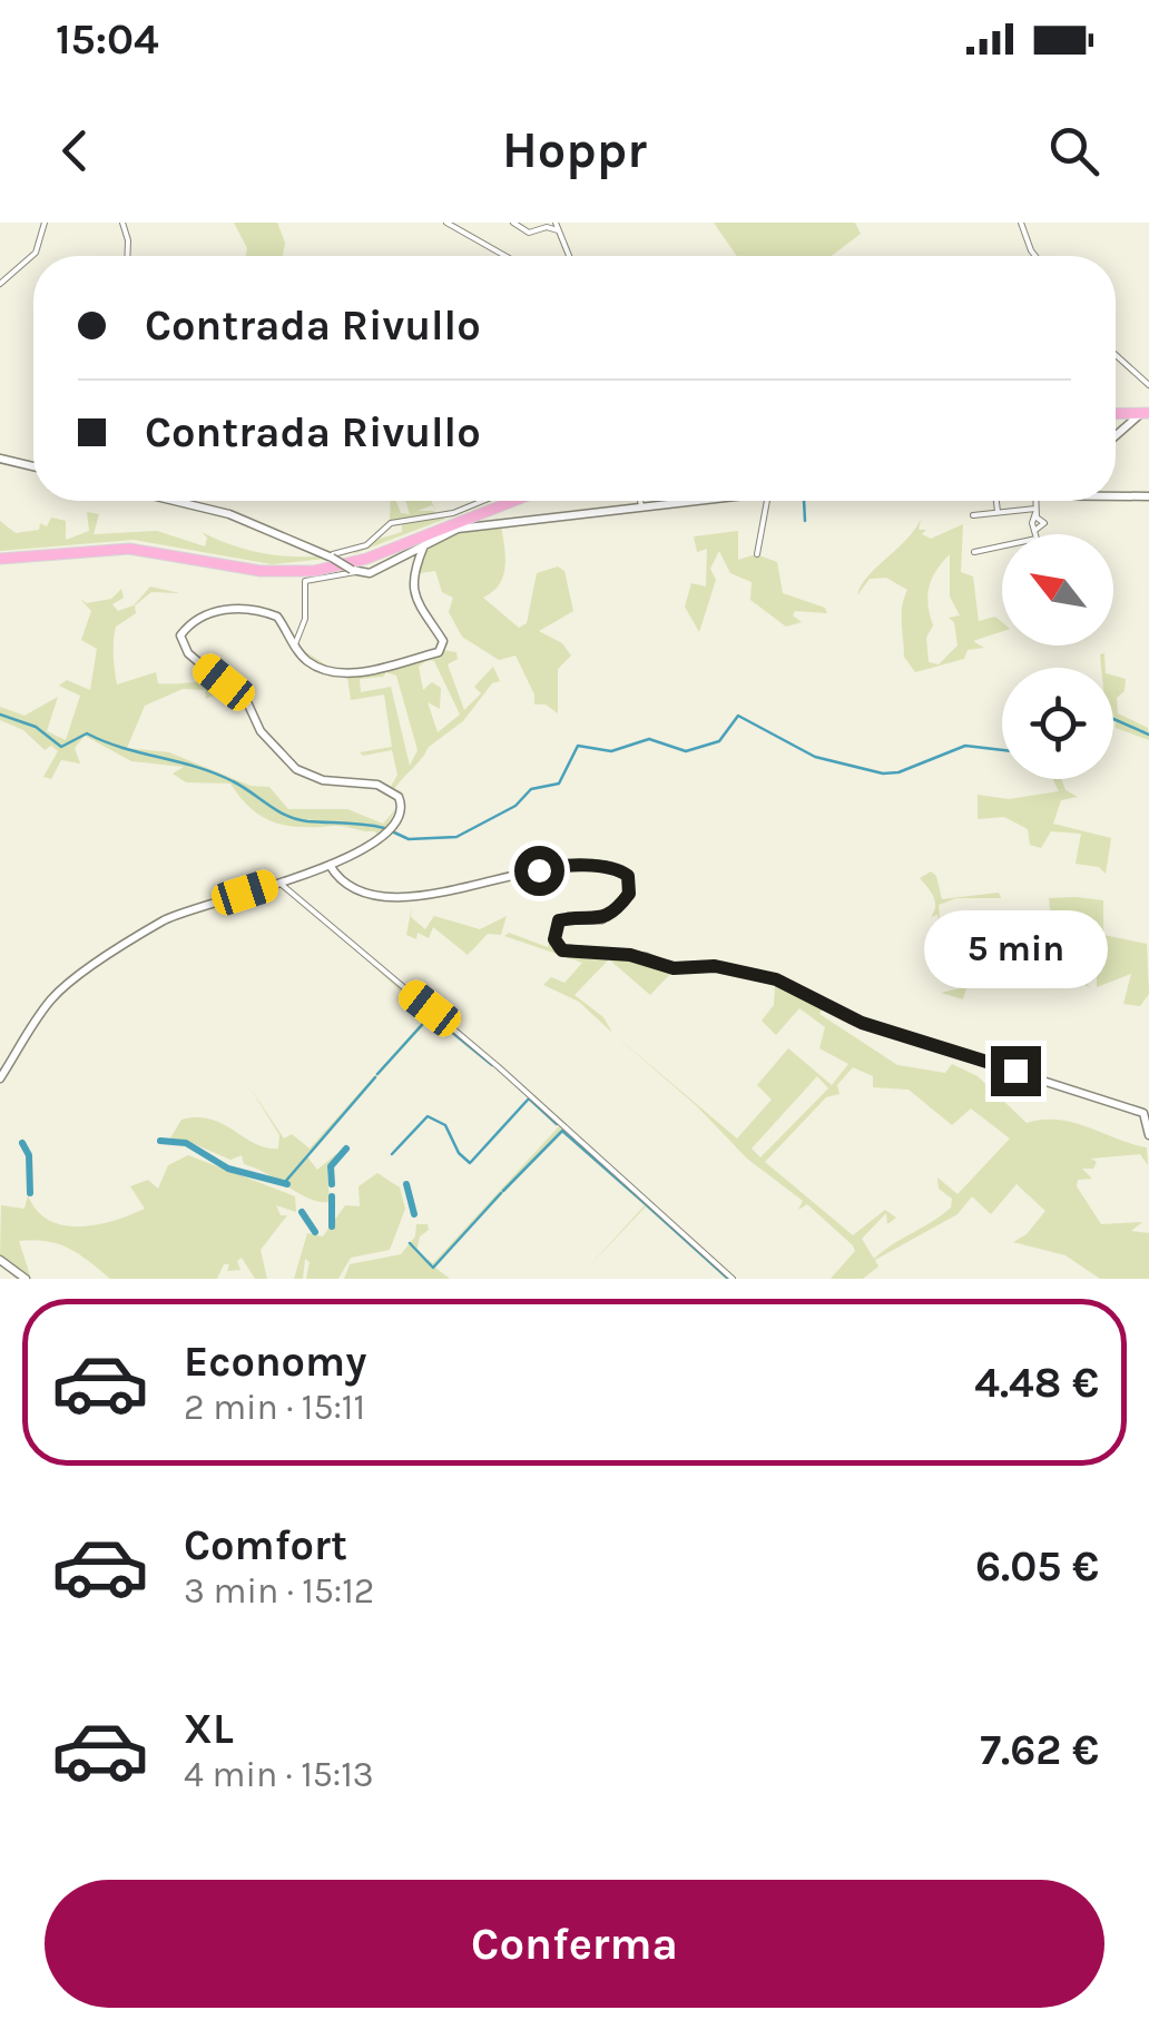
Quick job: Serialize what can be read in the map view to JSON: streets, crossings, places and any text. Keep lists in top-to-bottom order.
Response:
{
  "north": "top left",
  "page": {
    "status": "15:04",
    "header": "Hoppr",
    "banner": ["Contrada Rivullo", "Contrada Rivullo"],
    "bubble": "5 min",
    "list": [
      {
        "name": "Economy",
        "note": "2 min · 15:11",
        "value": "4.48 €"
      },
      {
        "name": "Comfort",
        "note": "3 min · 15:12",
        "value": "6.05 €"
      },
      {
        "name": "XL",
        "note": "4 min · 15:13",
        "value": "7.62 €"
      }
    ],
    "buttons": "Conferma"
  }
}
